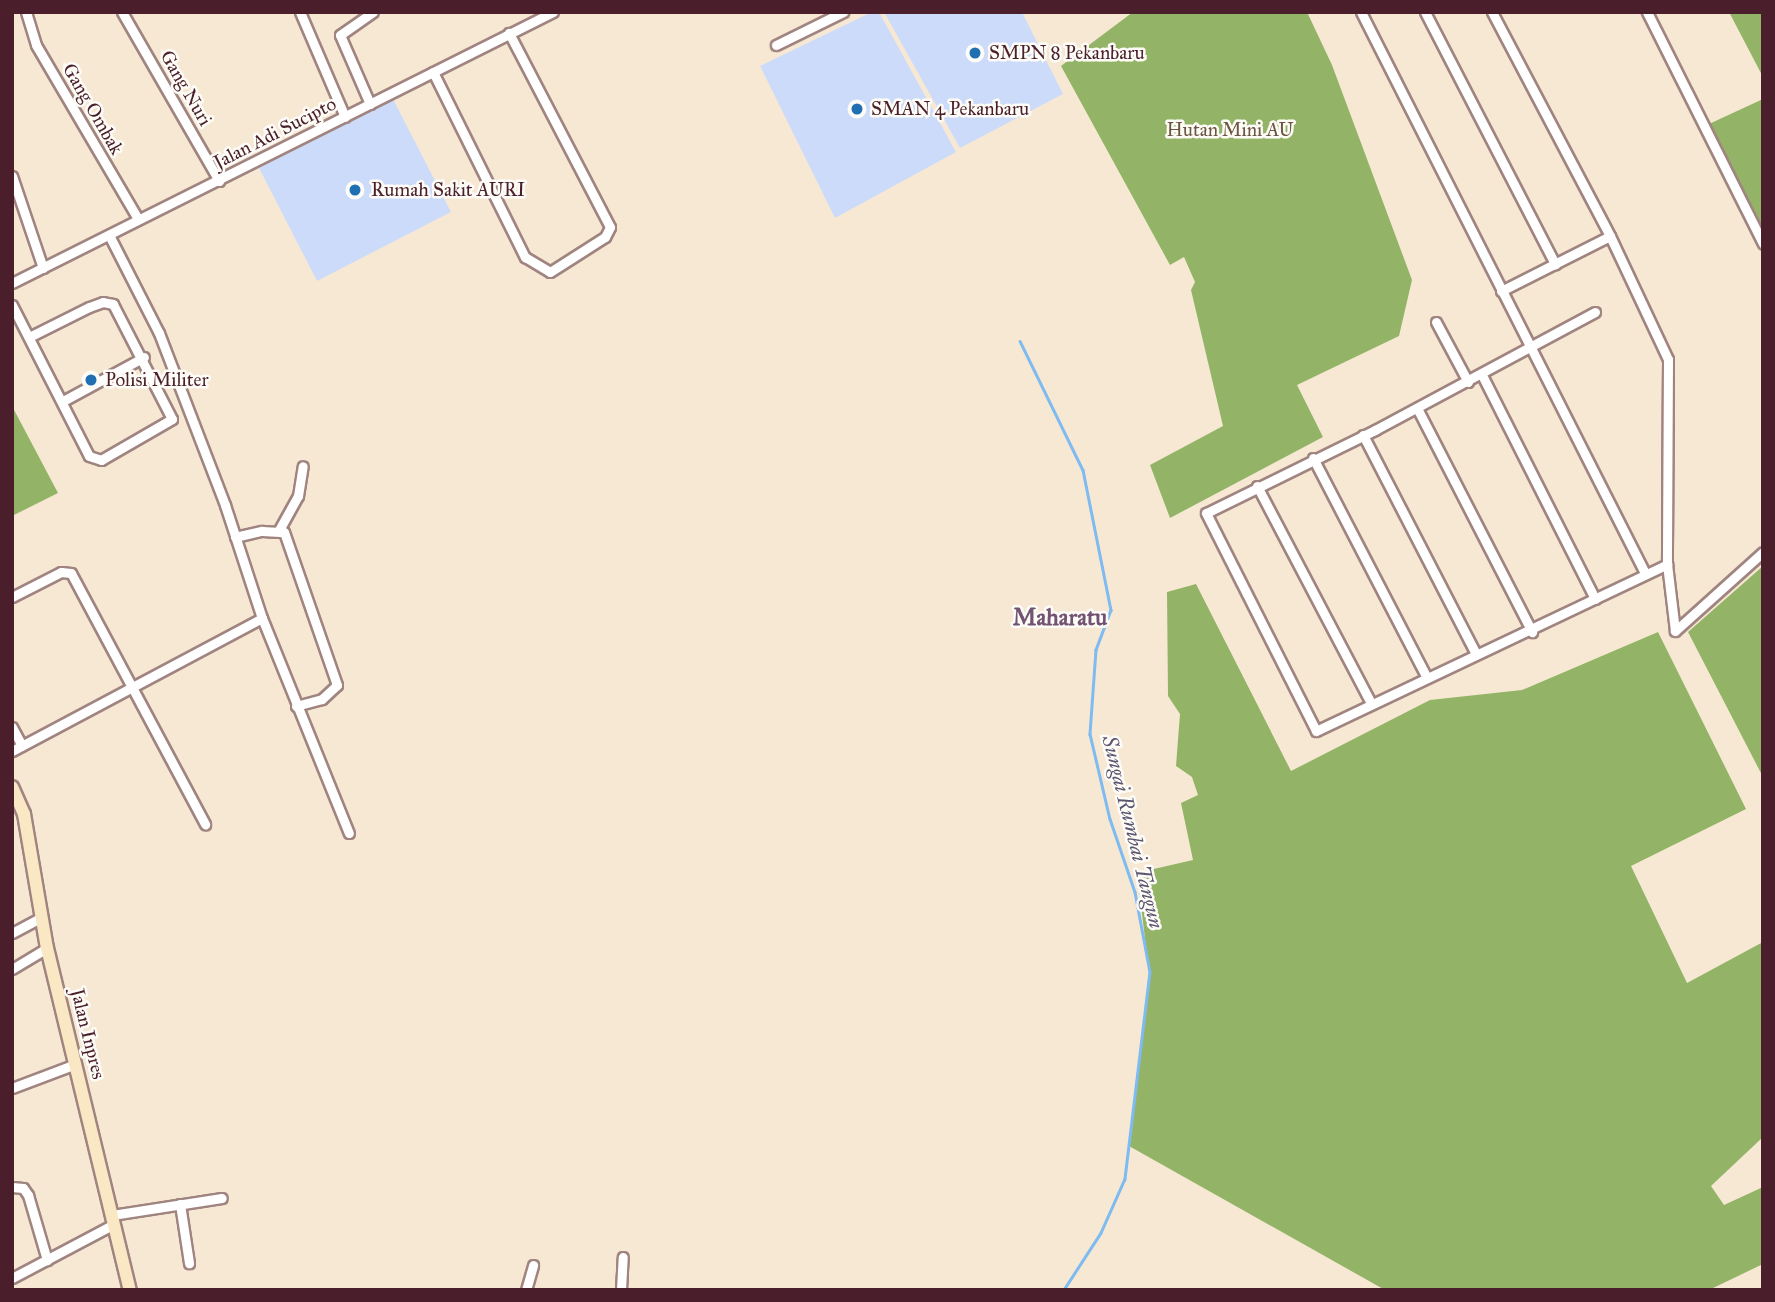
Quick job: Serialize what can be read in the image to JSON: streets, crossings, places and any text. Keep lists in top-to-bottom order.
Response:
{
  "streets": {
    "main road": ["Jalan Inpres"],
    "street": ["Gang Nuri", "Gang Ombak", "Jalan Adi Sucipto"]
  },
  "crossings": [
    ["Gang Nuri", "Jalan Adi Sucipto"],
    ["Gang Ombak", "Jalan Adi Sucipto"]
  ],
  "districts": ["Maharatu"],
  "water": ["Sungai Rumbai Tangun"],
  "parks": ["Hutan Mini AU"],
  "places": [
    "SMPN 8 Pekanbaru",
    "SMAN 4 Pekanbaru",
    "Rumah Sakit AURI",
    "Polisi Militer"
  ]
}
